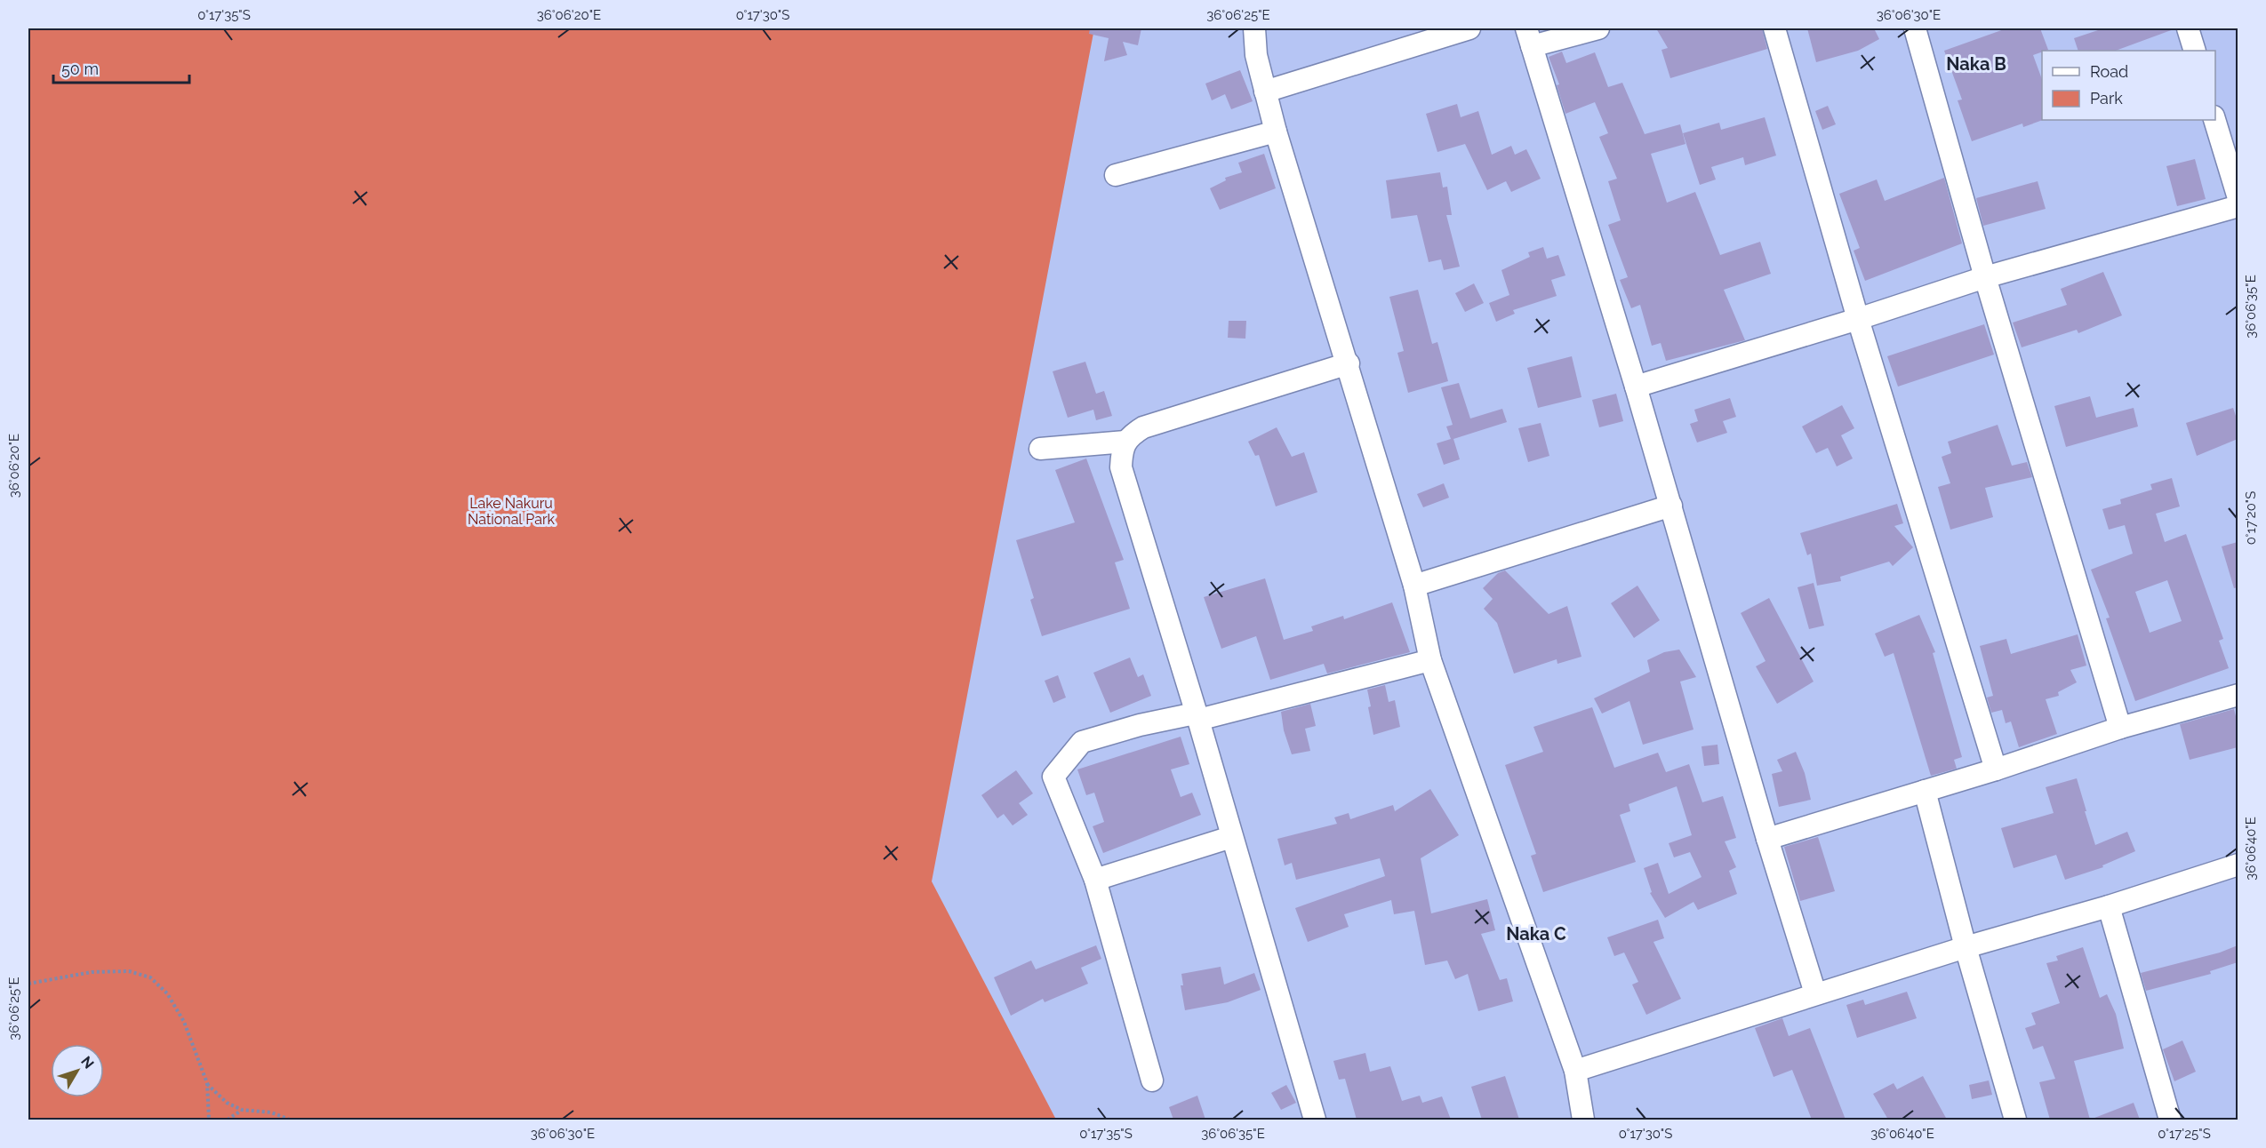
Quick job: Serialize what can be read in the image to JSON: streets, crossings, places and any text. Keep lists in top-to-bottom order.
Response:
{
  "districts": ["Naka B", "Naka C"],
  "parks": ["Lake Nakuru National Park"],
  "legend": ["Road", "Park"],
  "scale_bar": "50 m",
  "north": "top right",
  "coordinates": [
    "0°17'35\"S",
    "36°06'20\"E",
    "0°17'30\"S",
    "36°06'25\"E",
    "36°06'30\"E",
    "36°06'35\"E",
    "0°17'20\"S",
    "36°06'40\"E",
    "0°17'25\"S"
  ]
}
